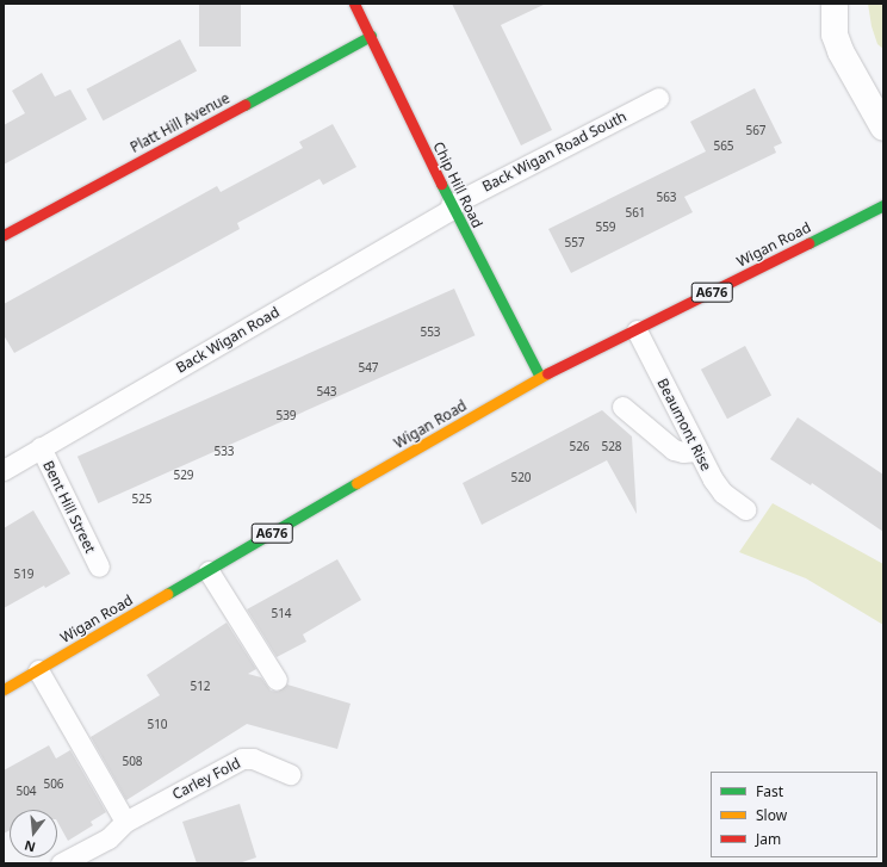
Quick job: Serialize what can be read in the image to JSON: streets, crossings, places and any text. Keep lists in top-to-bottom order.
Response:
{
  "streets": {
    "main road": [
      "Platt Hill Avenue",
      "Chip Hill Road",
      "Wigan Road",
      "A676"
    ],
    "lane": [
      "Back Wigan Road South",
      "Back Wigan Road",
      "Beaumont Rise",
      "Bent Hill Street",
      "Carley Fold"
    ]
  },
  "crossings": [
    ["Platt Hill Avenue", "Chip Hill Road"],
    ["Back Wigan Road South", "Chip Hill Road"],
    ["Back Wigan Road South", "Back Wigan Road"],
    ["Chip Hill Road", "Wigan Road"],
    ["Chip Hill Road", "Back Wigan Road"],
    ["Wigan Road", "Beaumont Rise"],
    ["Back Wigan Road", "Bent Hill Street"]
  ],
  "house_numbers": [
    "567",
    "565",
    "563",
    "561",
    "559",
    "557",
    "553",
    "547",
    "543",
    "539",
    "526",
    "528",
    "533",
    "529",
    "520",
    "525",
    "519",
    "514",
    "512",
    "510",
    "508",
    "506",
    "504"
  ],
  "legend": ["Fast", "Slow", "Jam"],
  "north": "bottom"
}
